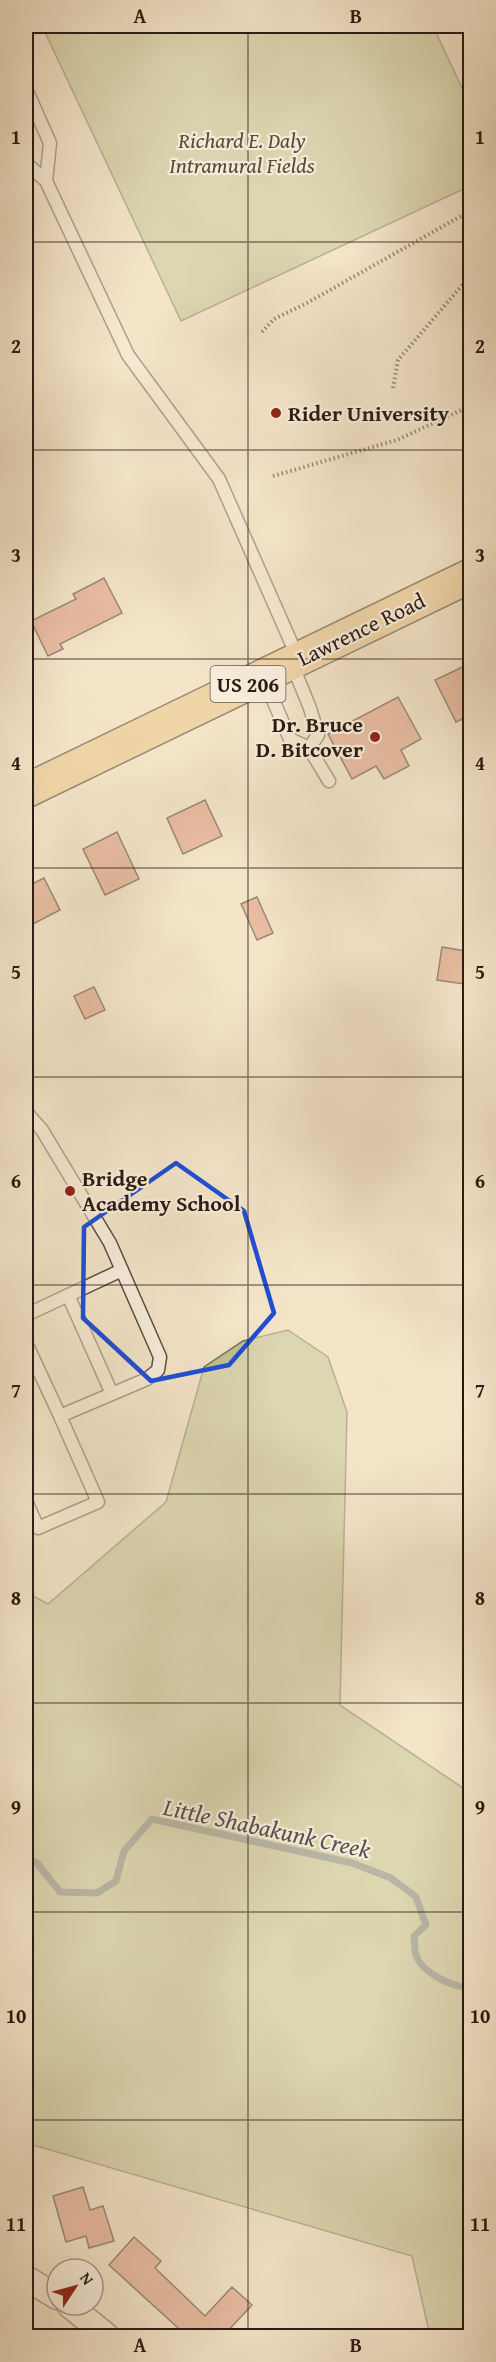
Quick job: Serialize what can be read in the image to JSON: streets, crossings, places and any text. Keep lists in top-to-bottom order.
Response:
{
  "streets": {
    "main road": ["Lawrence Road", "US 206"]
  },
  "water": ["Little Shabakunk Creek"],
  "parks": ["Richard E. Daly Intramural Fields"],
  "places": ["Rider University", "Dr. Bruce D. Bitcover", "Bridge Academy School"],
  "north": "top right",
  "grid": {
    "columns": ["A", "B"],
    "rows": [
      "1",
      "2",
      "3",
      "4",
      "5",
      "6",
      "7",
      "8",
      "9",
      "10",
      "11"
    ]
  }
}
